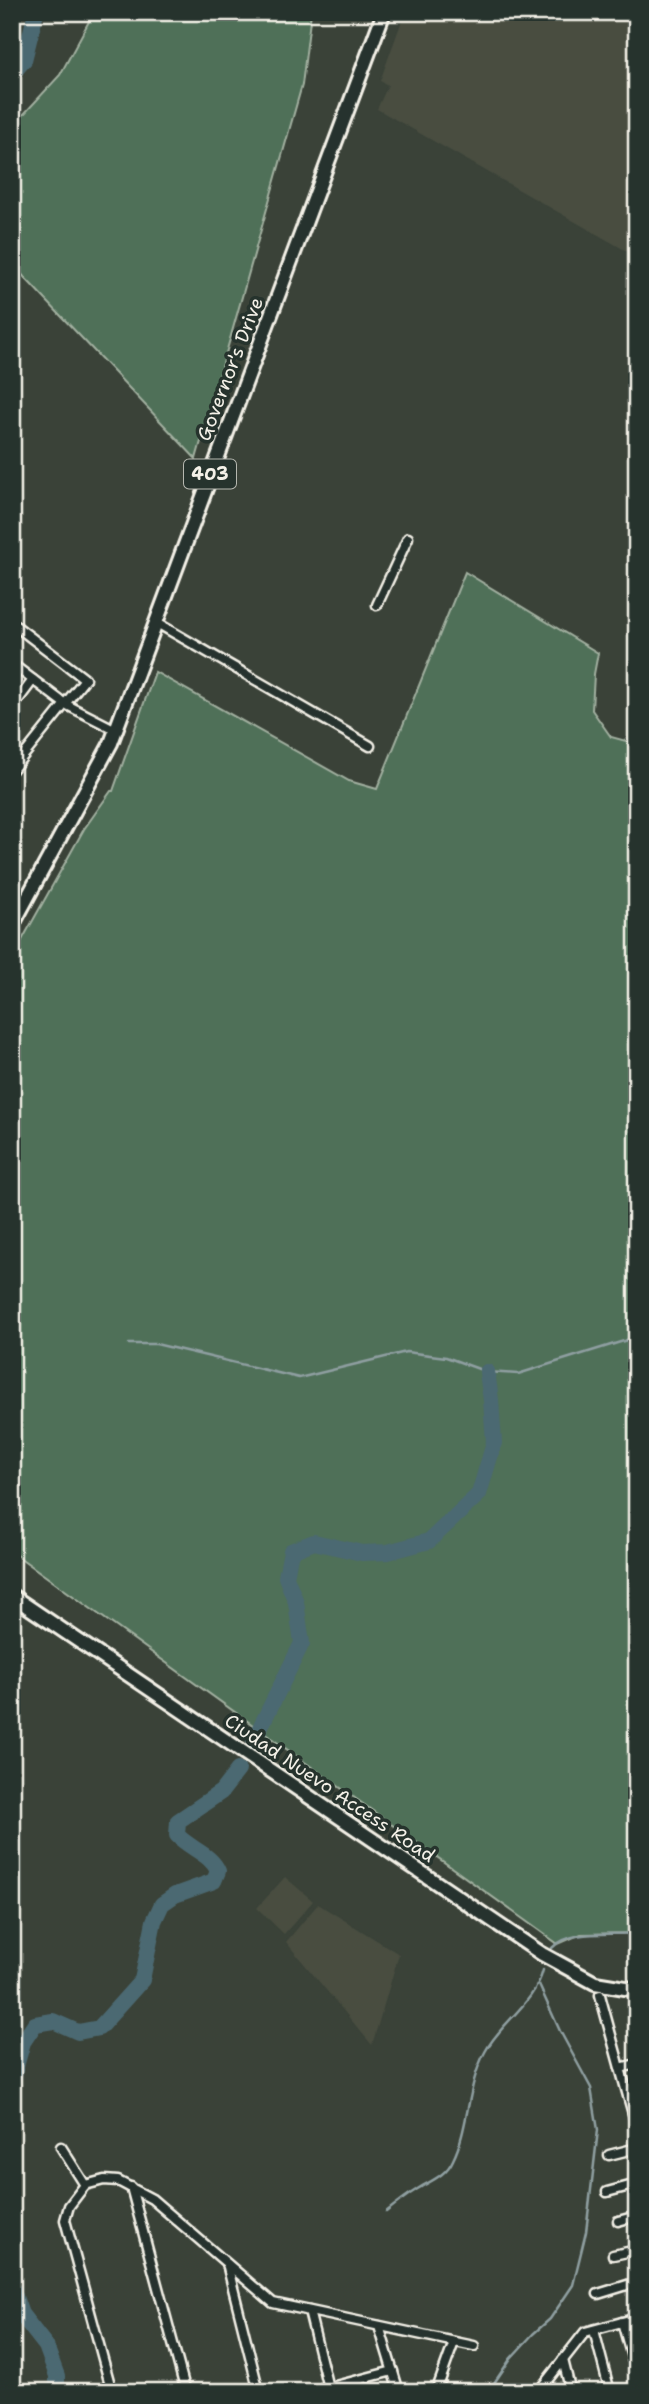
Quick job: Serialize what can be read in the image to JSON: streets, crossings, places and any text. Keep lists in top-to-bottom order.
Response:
{
  "streets": {
    "main road": ["Governor's Drive", "403", "Ciudad Nuevo Access Road"]
  }
}
